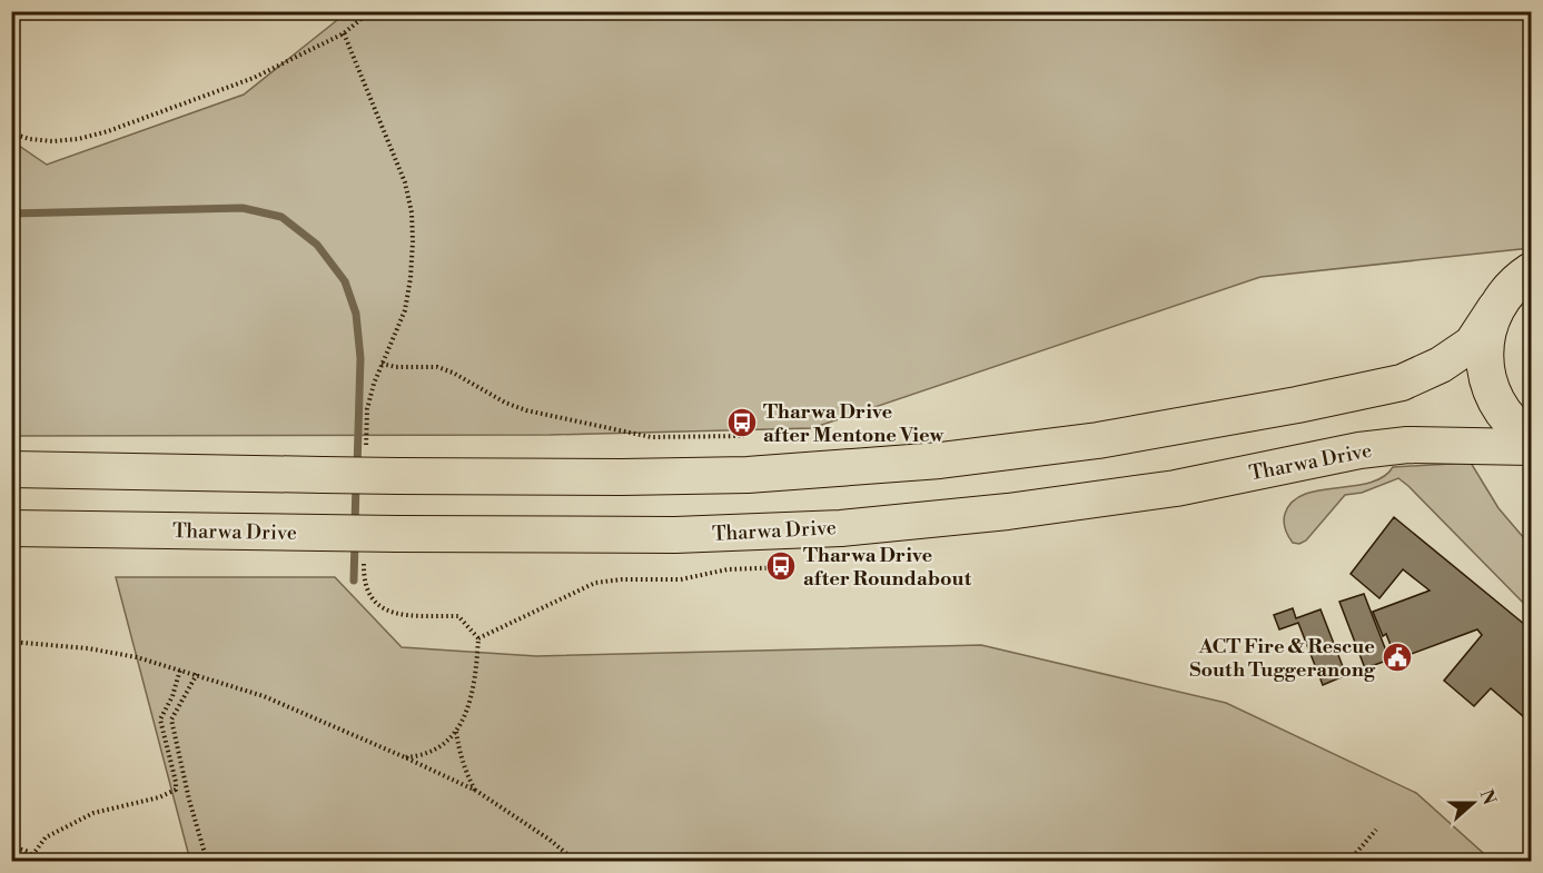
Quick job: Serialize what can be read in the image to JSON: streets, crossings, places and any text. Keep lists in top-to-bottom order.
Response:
{
  "streets": {
    "main road": ["Tharwa Drive"]
  },
  "places": {
    "bus stop": ["Tharwa Drive after Mentone View", "Tharwa Drive after Roundabout"],
    "public building": ["ACT Fire & Rescue South Tuggeranong"]
  },
  "north": "right"
}
